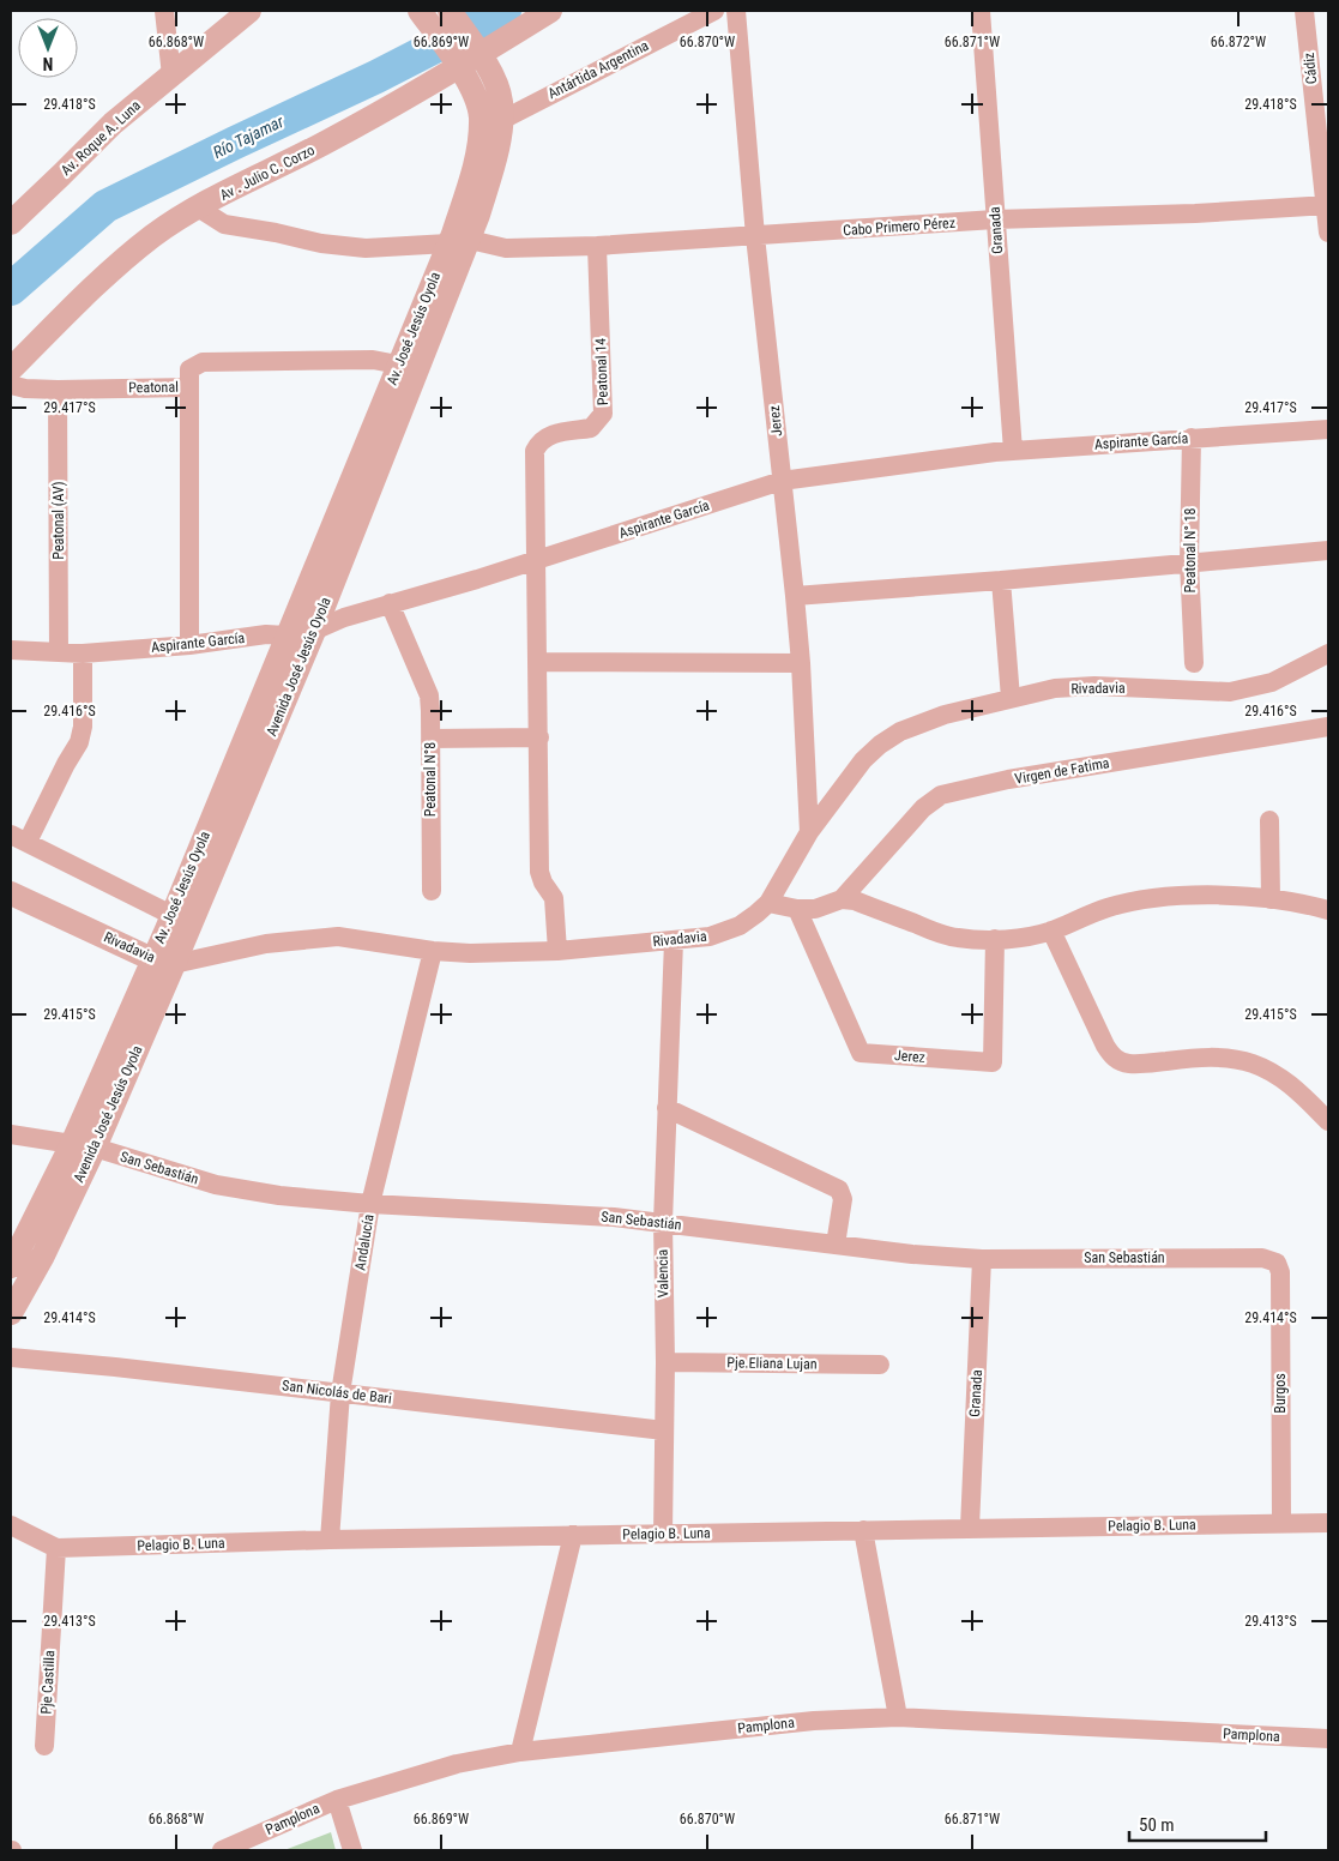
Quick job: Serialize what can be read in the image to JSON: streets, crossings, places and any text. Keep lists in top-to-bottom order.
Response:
{
  "streets": {
    "street": [
      "Cádiz",
      "Antártida Argentina",
      "Av. Roque A. Luna",
      "Av . Julio C. Corzo",
      "Cabo Primero Pérez",
      "Granada",
      "Av. José Jesús Oyola",
      "Peatonal 14",
      "Peatonal",
      "Jerez",
      "Aspirante García",
      "Peatonal (AV)",
      "Peatonal N° 18",
      "Avenida José Jesús Oyola",
      "Rivadavia",
      "Virgen de Fatima",
      "Peatonal N°8",
      "San Sebastián",
      "Andalucía",
      "Valencia",
      "Pje.Eliana Lujan",
      "San Nicolás de Bari",
      "Burgos",
      "Pelagio B. Luna",
      "Pje Castilla",
      "Pamplona"
    ]
  },
  "crossings": [
    ["Cádiz", "Cabo Primero Pérez"],
    ["Antártida Argentina", "Avenida José Jesús Oyola"],
    ["Av . Julio C. Corzo", "Cabo Primero Pérez"],
    ["Av . Julio C. Corzo", "Avenida José Jesús Oyola"],
    ["Cabo Primero Pérez", "Granada"],
    ["Cabo Primero Pérez", "Av. José Jesús Oyola"],
    ["Cabo Primero Pérez", "Peatonal 14"],
    ["Cabo Primero Pérez", "Jerez"],
    ["Cabo Primero Pérez", "Avenida José Jesús Oyola"],
    ["Granada", "Aspirante García"],
    ["Granada", "San Sebastián"],
    ["Granada", "Pelagio B. Luna"],
    ["Av. José Jesús Oyola", "Aspirante García"],
    ["Av. José Jesús Oyola", "Avenida José Jesús Oyola"],
    ["Av. José Jesús Oyola", "Rivadavia"],
    ["Av. José Jesús Oyola", "San Sebastián"],
    ["Peatonal 14", "Aspirante García"],
    ["Peatonal 14", "Rivadavia"],
    ["Peatonal", "Peatonal (AV)"],
    ["Jerez", "Aspirante García"],
    ["Jerez", "Rivadavia"],
    ["Aspirante García", "Peatonal (AV)"],
    ["Aspirante García", "Peatonal N° 18"],
    ["Aspirante García", "Avenida José Jesús Oyola"],
    ["Aspirante García", "Peatonal N°8"],
    ["Avenida José Jesús Oyola", "Rivadavia"],
    ["Avenida José Jesús Oyola", "San Sebastián"],
    ["Rivadavia", "Andalucía"],
    ["Rivadavia", "Valencia"],
    ["San Sebastián", "Andalucía"],
    ["San Sebastián", "Valencia"],
    ["San Sebastián", "Burgos"],
    ["Andalucía", "San Nicolás de Bari"],
    ["Andalucía", "Pelagio B. Luna"],
    ["Valencia", "Pje.Eliana Lujan"],
    ["Valencia", "San Nicolás de Bari"],
    ["Valencia", "Pelagio B. Luna"],
    ["Burgos", "Pelagio B. Luna"],
    ["Pelagio B. Luna", "Pje Castilla"]
  ],
  "water": ["Río Tajamar"],
  "scale_bar": "50 m",
  "north": "bottom",
  "coordinates": [
    "66.868°W",
    "66.869°W",
    "66.870°W",
    "66.871°W",
    "66.872°W",
    "29.418°S",
    "29.417°S",
    "29.416°S",
    "29.415°S",
    "29.414°S",
    "29.413°S"
  ]
}
